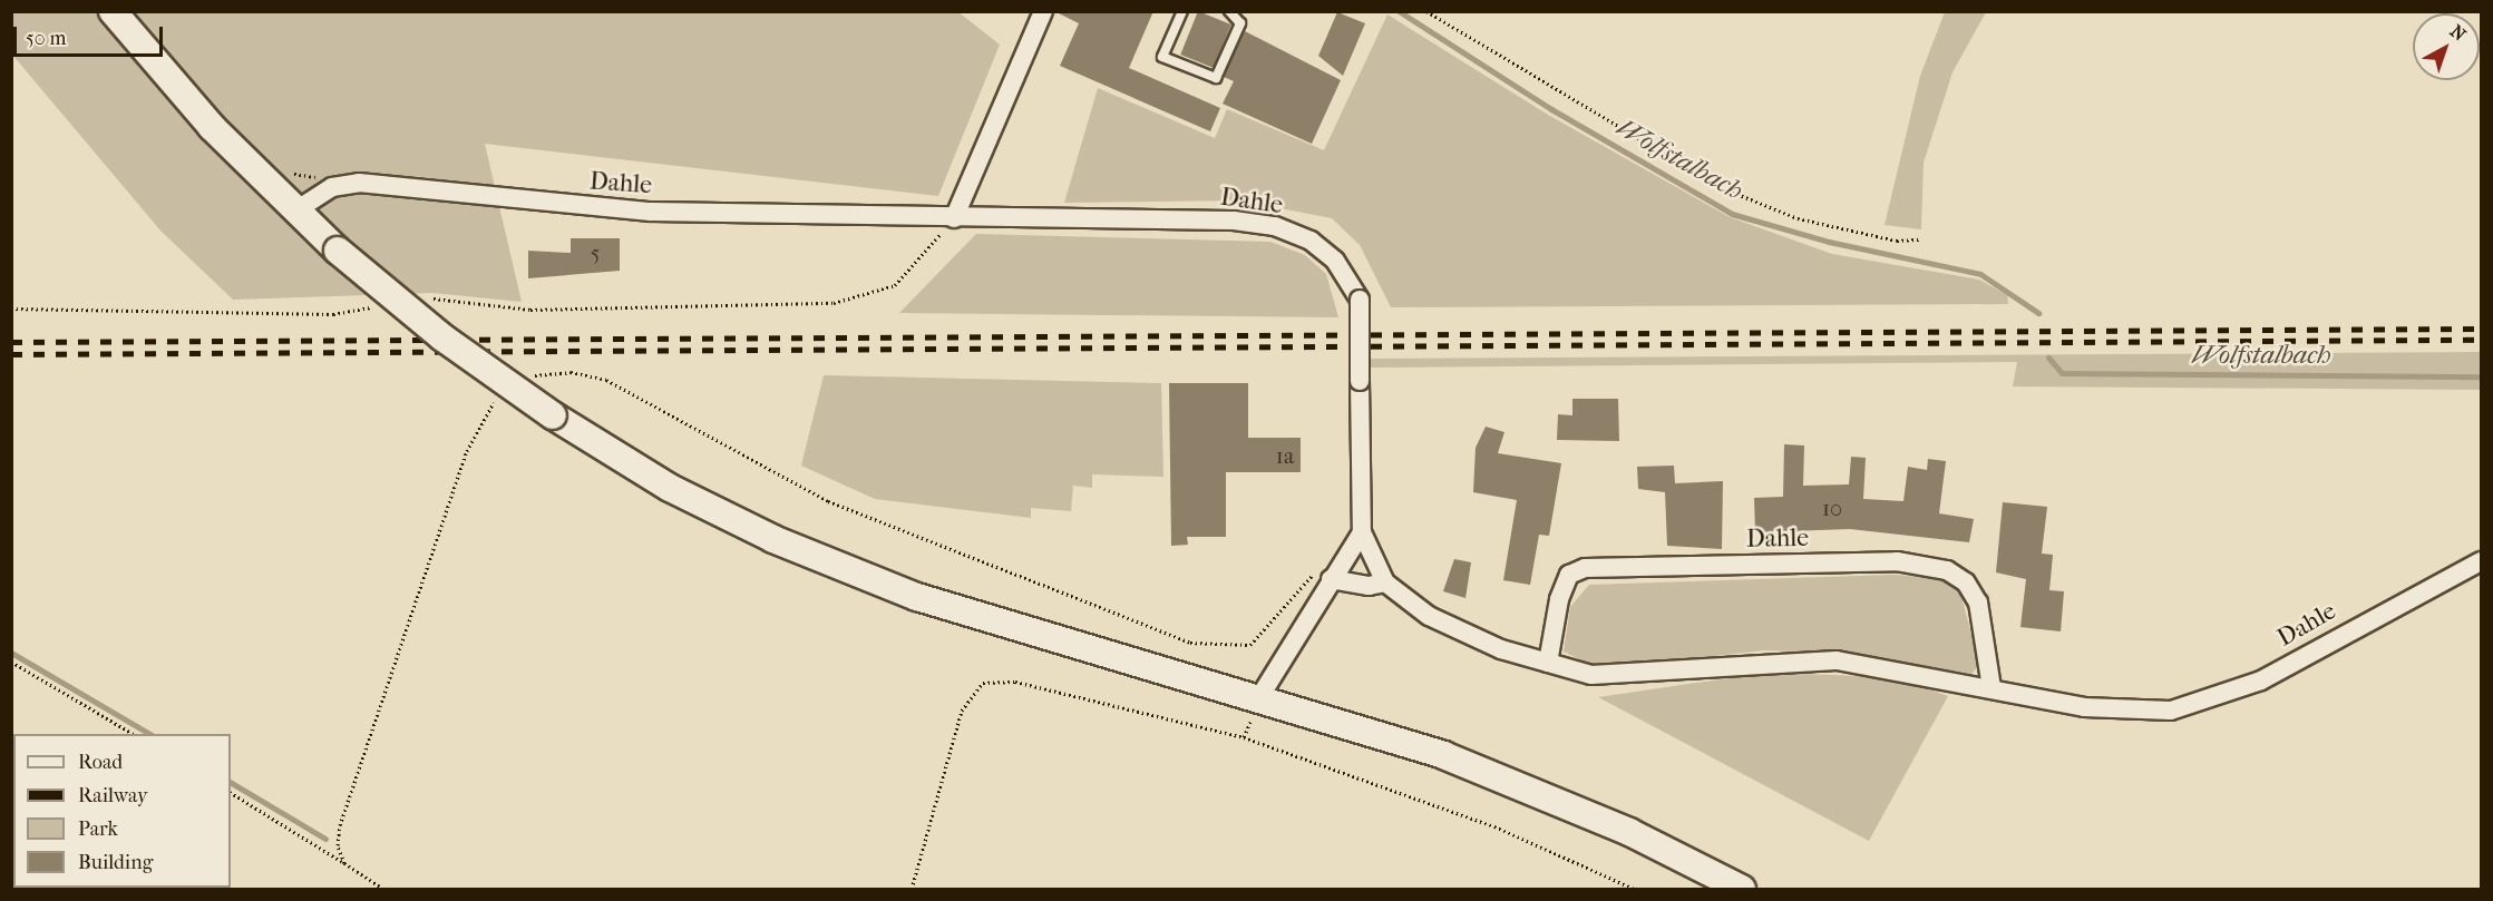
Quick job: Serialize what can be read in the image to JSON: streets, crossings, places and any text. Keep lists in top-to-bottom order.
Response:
{
  "streets": {
    "street": ["Dahle"]
  },
  "water": ["Wolfstalbach"],
  "house_numbers": ["5", "1a", "10"],
  "legend": [
    "Road",
    "Railway",
    "Park",
    "Building"
  ],
  "scale_bar": "50 m",
  "north": "top right"
}
